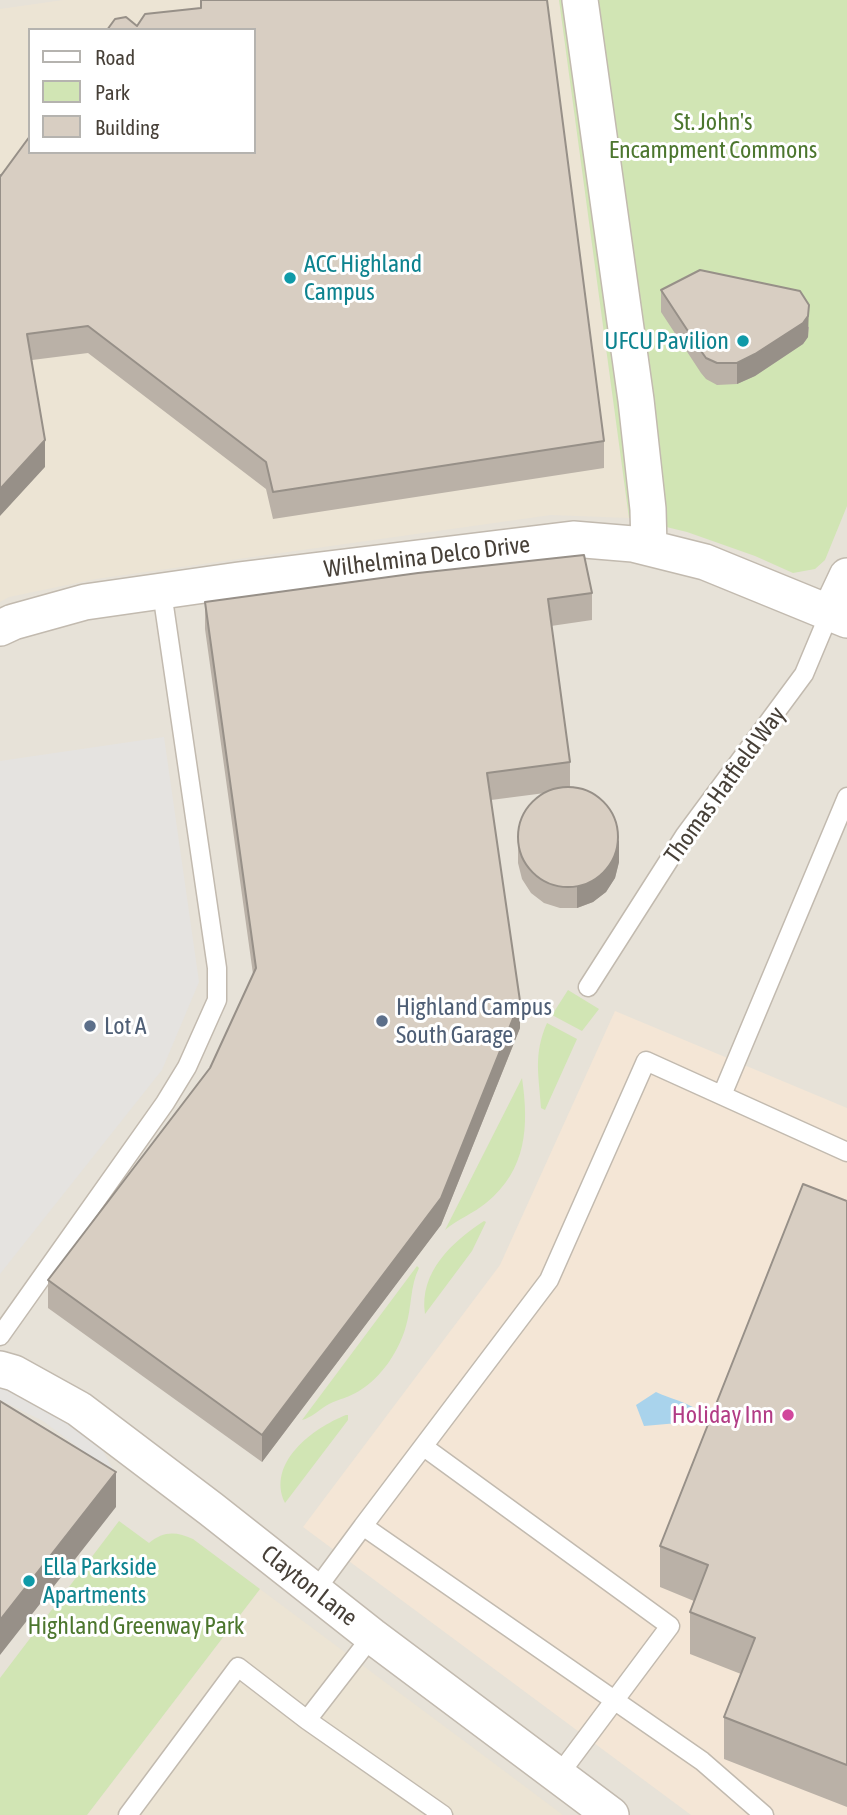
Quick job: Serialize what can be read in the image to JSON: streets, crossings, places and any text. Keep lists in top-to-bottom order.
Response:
{
  "streets": {
    "street": ["Wilhelmina Delco Drive", "Thomas Hatfield Way", "Clayton Lane"]
  },
  "crossings": [
    ["Wilhelmina Delco Drive", "Thomas Hatfield Way"]
  ],
  "parks": ["St. John's Encampment Commons", "Highland Greenway Park"],
  "places": [
    "ACC Highland Campus",
    "UFCU Pavilion",
    "Highland Campus South Garage",
    "Lot A",
    "Holiday Inn",
    "Ella Parkside Apartments"
  ],
  "legend": ["Road", "Park", "Building"]
}
